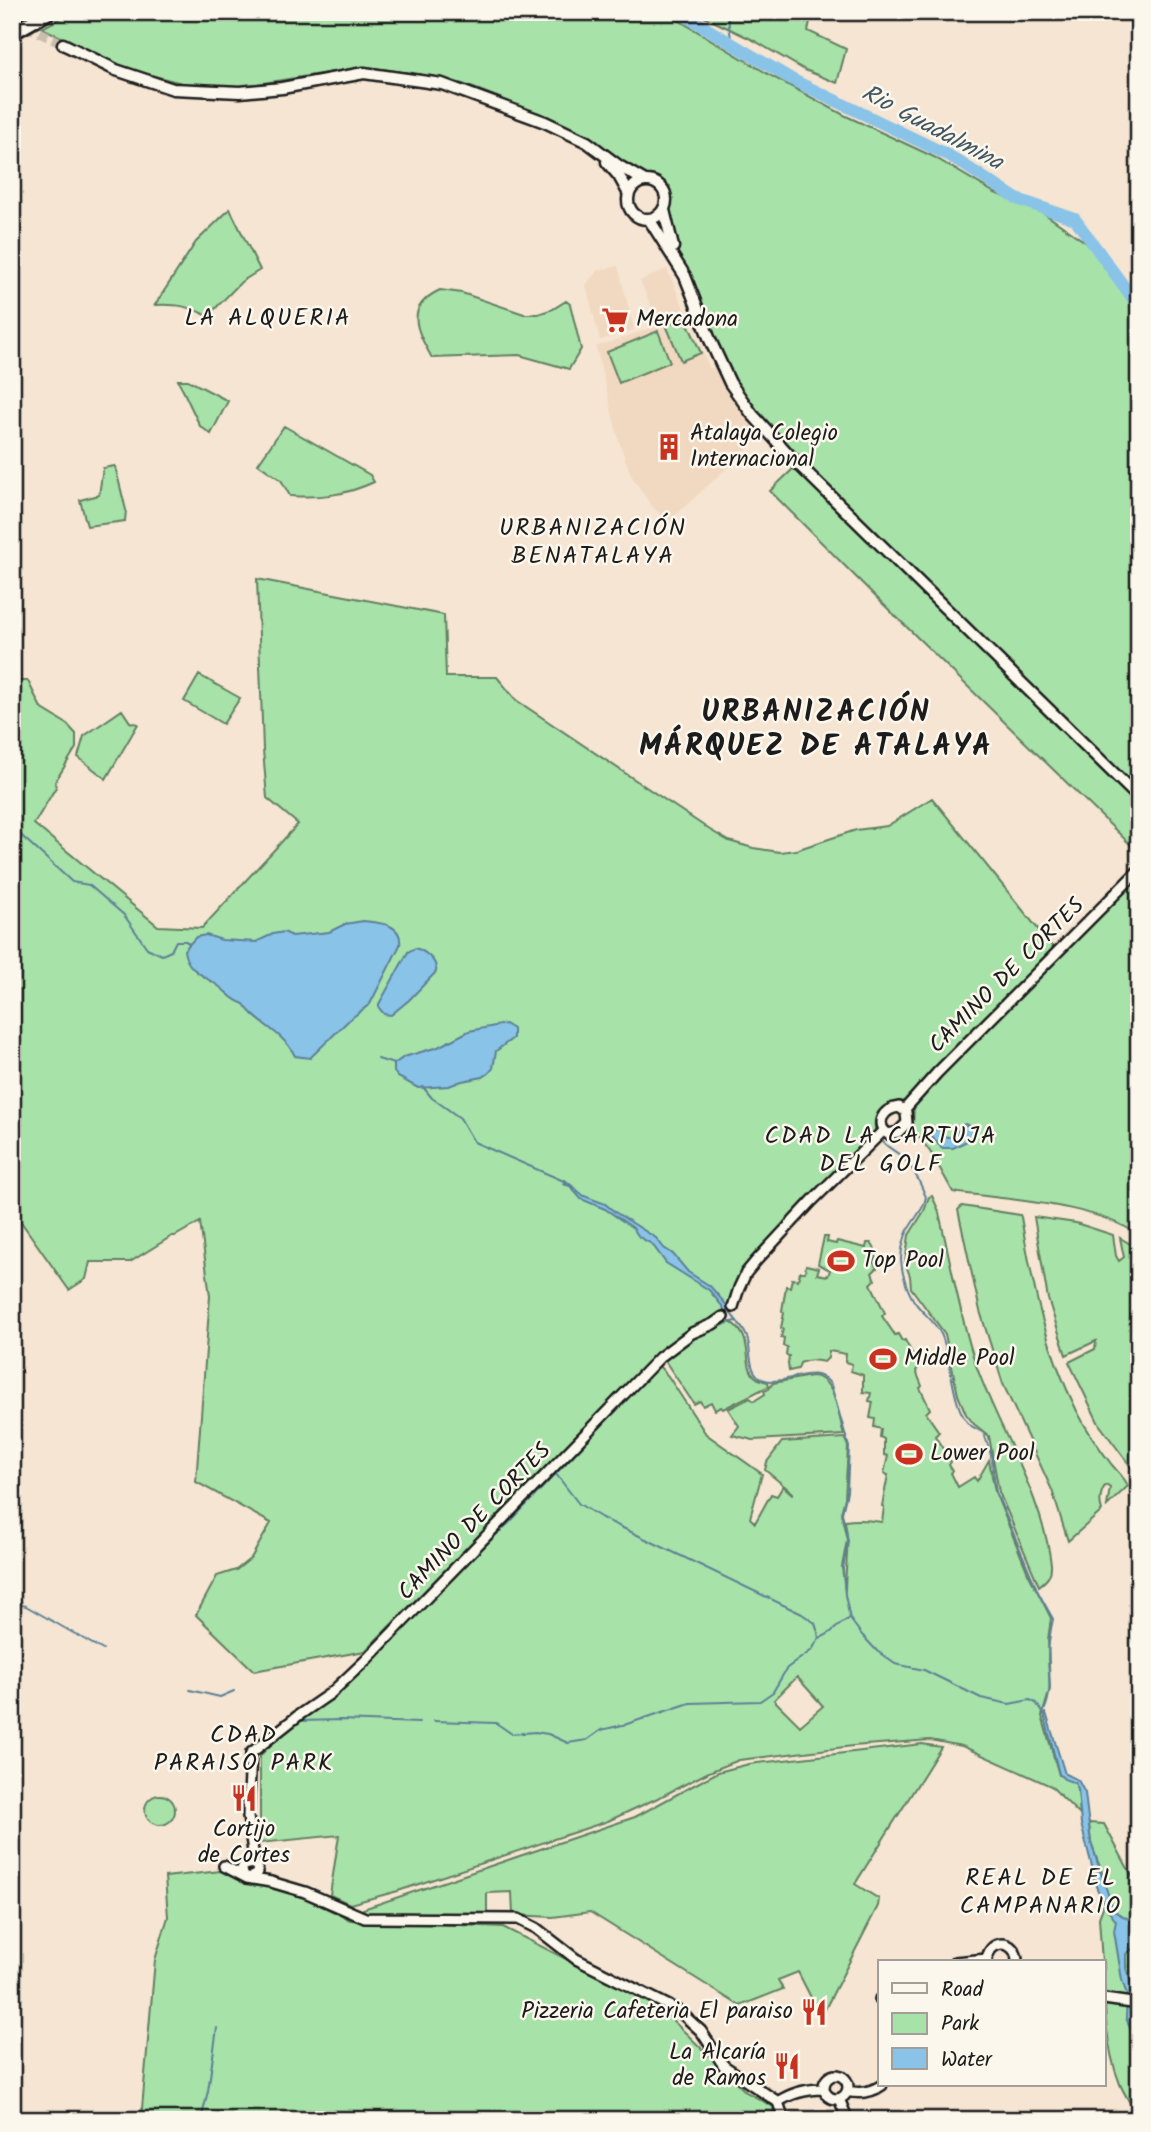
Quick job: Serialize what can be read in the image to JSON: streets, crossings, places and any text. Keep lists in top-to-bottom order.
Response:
{
  "streets": {
    "street": ["CAMINO DE CORTES"]
  },
  "districts": [
    "LA ALQUERIA",
    "URBANIZACIÓN BENATALAYA",
    "URBANIZACIÓN MÁRQUEZ DE ATALAYA",
    "CDAD LA CARTUJA DEL GOLF",
    "CDAD PARAISO PARK",
    "REAL DE EL CAMPANARIO"
  ],
  "water": ["Rio Guadalmina"],
  "places": {
    "supermarket": ["Mercadona"],
    "building": ["Atalaya Colegio Internacional"],
    "sports": ["Top Pool", "Middle Pool", "Lower Pool"],
    "restaurant": ["Cortijo de Cortes", "Pizzeria Cafeteria El paraiso", "La Alcaría de Ramos"]
  },
  "legend": ["Road", "Park", "Water"]
}
